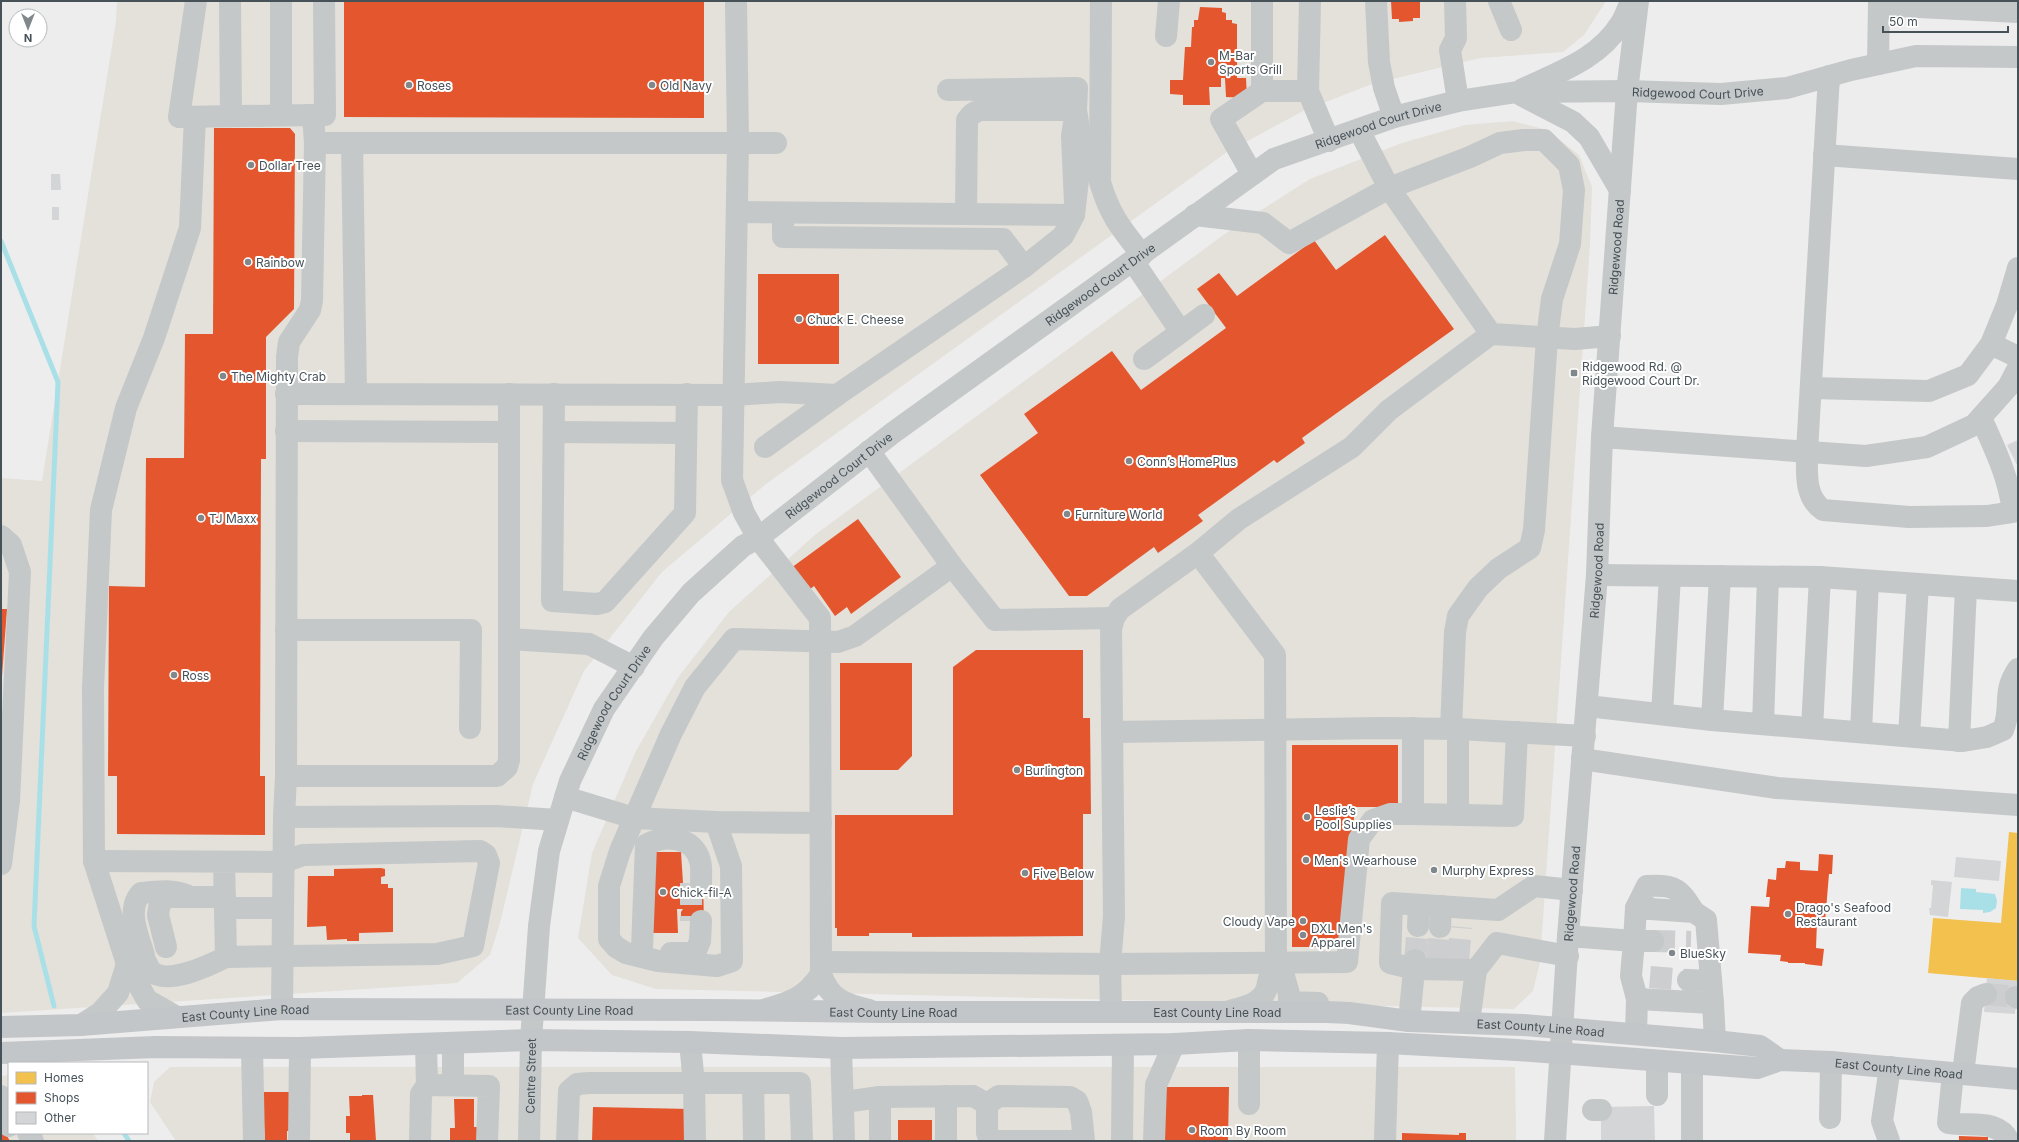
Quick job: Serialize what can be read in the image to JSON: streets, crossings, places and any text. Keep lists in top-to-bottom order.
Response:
{
  "streets": {
    "main road": ["East County Line Road"],
    "street": ["Ridgewood Court Drive", "Ridgewood Road", "Centre Street"]
  },
  "crossings": [
    ["Ridgewood Court Drive", "Ridgewood Road"],
    ["Ridgewood Court Drive", "East County Line Road"],
    ["Ridgewood Court Drive", "Centre Street"],
    ["Ridgewood Road", "East County Line Road"],
    ["East County Line Road", "Centre Street"]
  ],
  "places": {
    "other": [
      "M-Bar Sports Grill",
      "Roses",
      "Old Navy",
      "Dollar Tree",
      "Rainbow",
      "Chuck E. Cheese",
      "The Mighty Crab",
      "Conn’s HomePlus",
      "Furniture World",
      "TJ Maxx",
      "Ross",
      "Burlington",
      "Leslie’s Pool Supplies",
      "Men's Wearhouse",
      "Murphy Express",
      "Five Below",
      "Chick-fil-A",
      "Drago's Seafood Restaurant",
      "Cloudy Vape",
      "DXL Men's Apparel",
      "BlueSky",
      "Room By Room"
    ],
    "transit": ["Ridgewood Rd. @ Ridgewood Court Dr."]
  },
  "legend": ["Homes", "Shops", "Other"],
  "scale_bar": "50 m",
  "north": "bottom"
}
